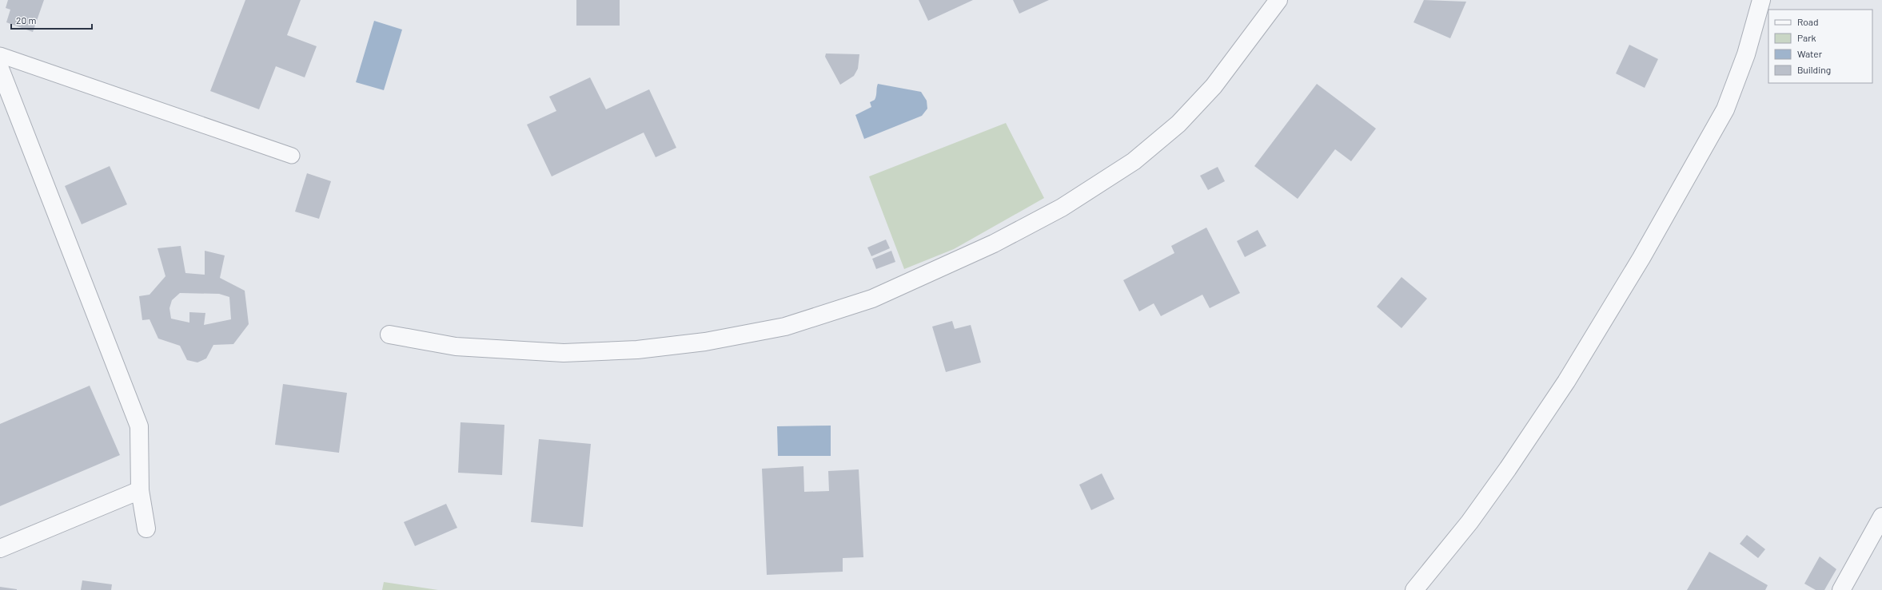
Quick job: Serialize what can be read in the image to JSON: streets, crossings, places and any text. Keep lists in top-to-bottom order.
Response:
{
  "legend": [
    "Road",
    "Park",
    "Water",
    "Building"
  ],
  "scale_bar": "20 m"
}
